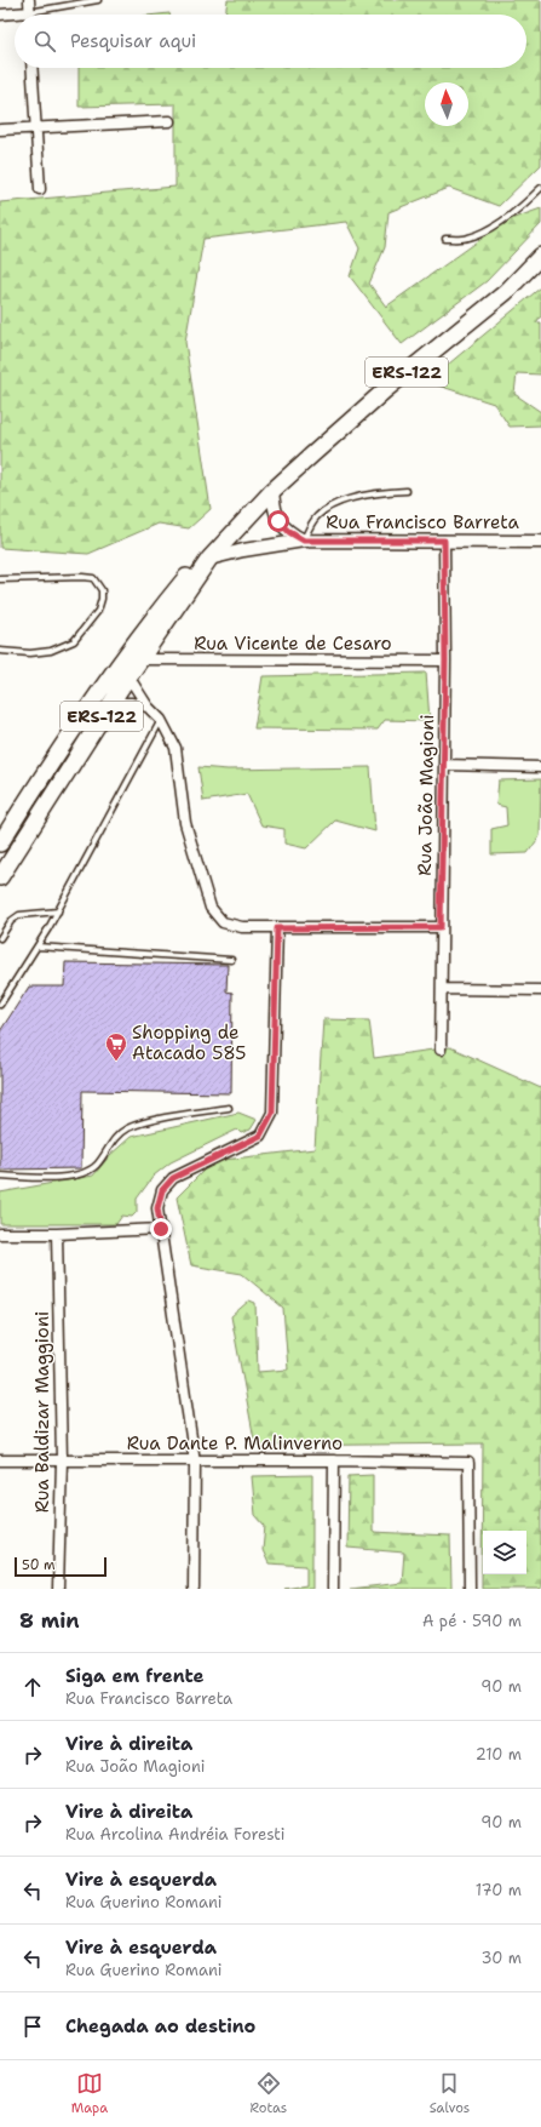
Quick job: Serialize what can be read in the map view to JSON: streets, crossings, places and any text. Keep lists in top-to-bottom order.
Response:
{
  "streets": {
    "highway": ["ERS-122"],
    "street": [
      "Rua Francisco Barreta",
      "Rua Vicente de Cesaro",
      "Rua João Magioni",
      "Rua Baldizar Maggioni",
      "Rua Dante P. Malinverno"
    ]
  },
  "crossings": [
    ["ERS-122", "Rua Francisco Barreta"],
    ["ERS-122", "Rua Vicente de Cesaro"],
    ["Rua Francisco Barreta", "Rua João Magioni"],
    ["Rua Vicente de Cesaro", "Rua João Magioni"],
    ["Rua Baldizar Maggioni", "Rua Dante P. Malinverno"]
  ],
  "places": {
    "supermarket": ["Shopping de Atacado 585"]
  },
  "scale_bar": "50 m",
  "north": "top",
  "page": {
    "search": "Pesquisar aqui",
    "scale": "50 m",
    "heading": ["8 min", "A pé · 590 m"],
    "list": [
      ["Siga em frente", "Rua Francisco Barreta", "90 m"],
      ["Vire à direita", "Rua João Magioni", "210 m"],
      ["Vire à direita", "Rua Arcolina Andréia Foresti", "90 m"],
      ["Vire à esquerda", "Rua Guerino Romani", "170 m"],
      ["Vire à esquerda", "Rua Guerino Romani", "30 m"],
      "Chegada ao destino"
    ],
    "nav": ["Mapa", "Rotas", "Salvos"]
  }
}
